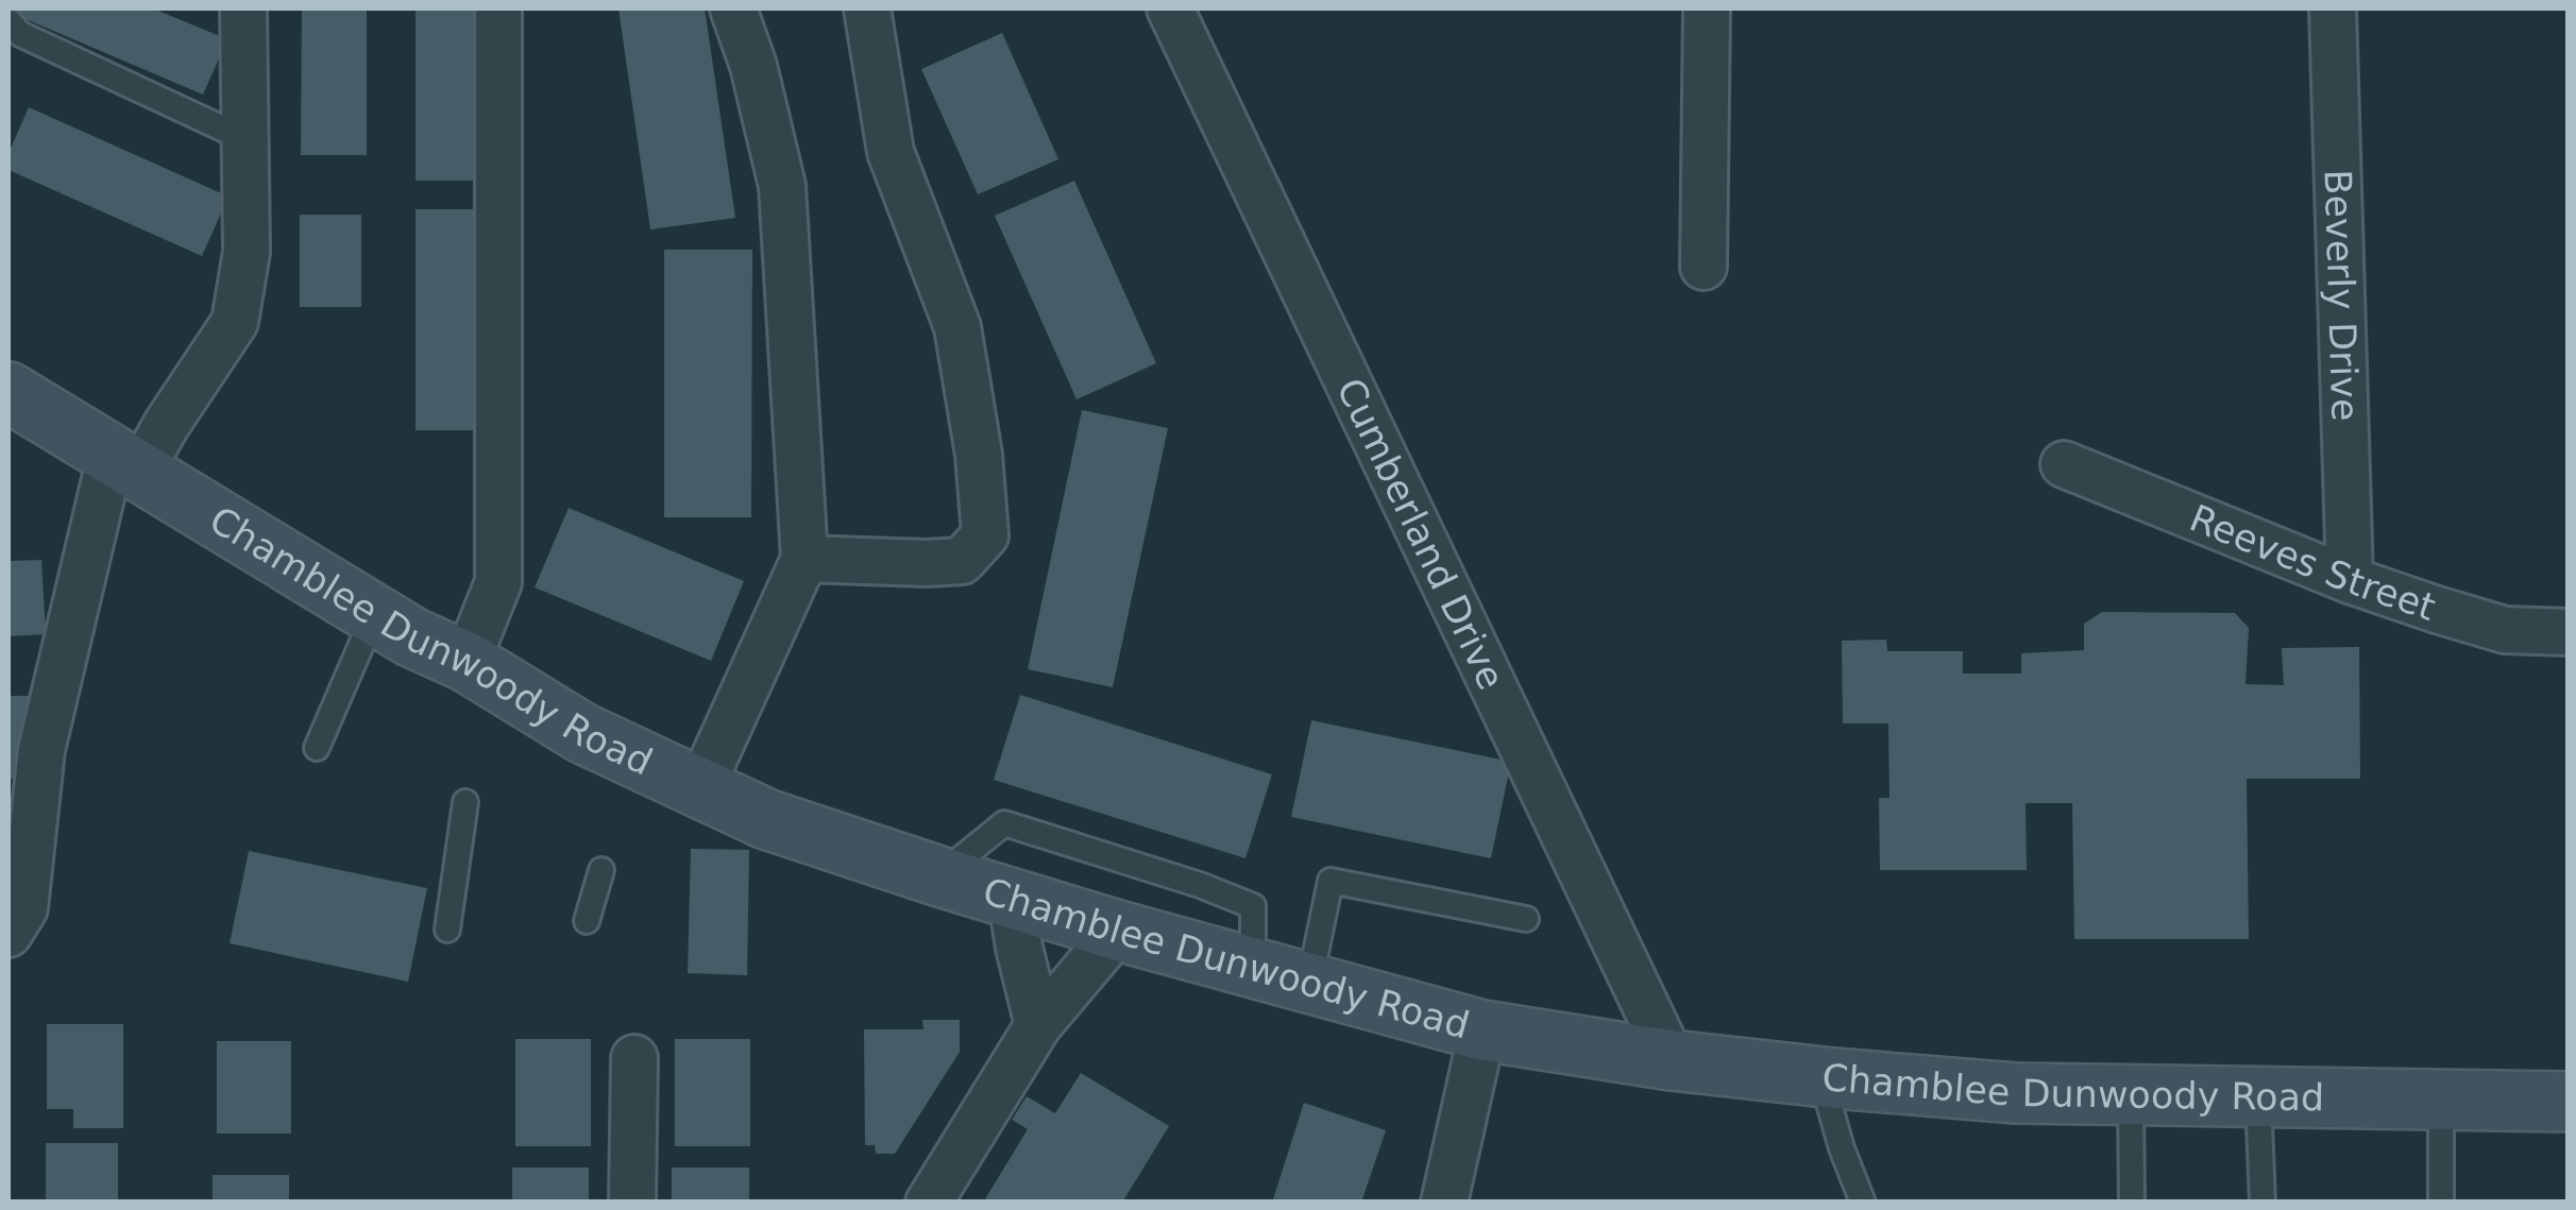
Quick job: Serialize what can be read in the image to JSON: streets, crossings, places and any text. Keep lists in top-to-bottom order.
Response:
{
  "streets": {
    "street": [
      "Beverly Drive",
      "Cumberland Drive",
      "Reeves Street",
      "Chamblee Dunwoody Road"
    ]
  },
  "crossings": [
    ["Beverly Drive", "Reeves Street"],
    ["Cumberland Drive", "Chamblee Dunwoody Road"]
  ]
}
